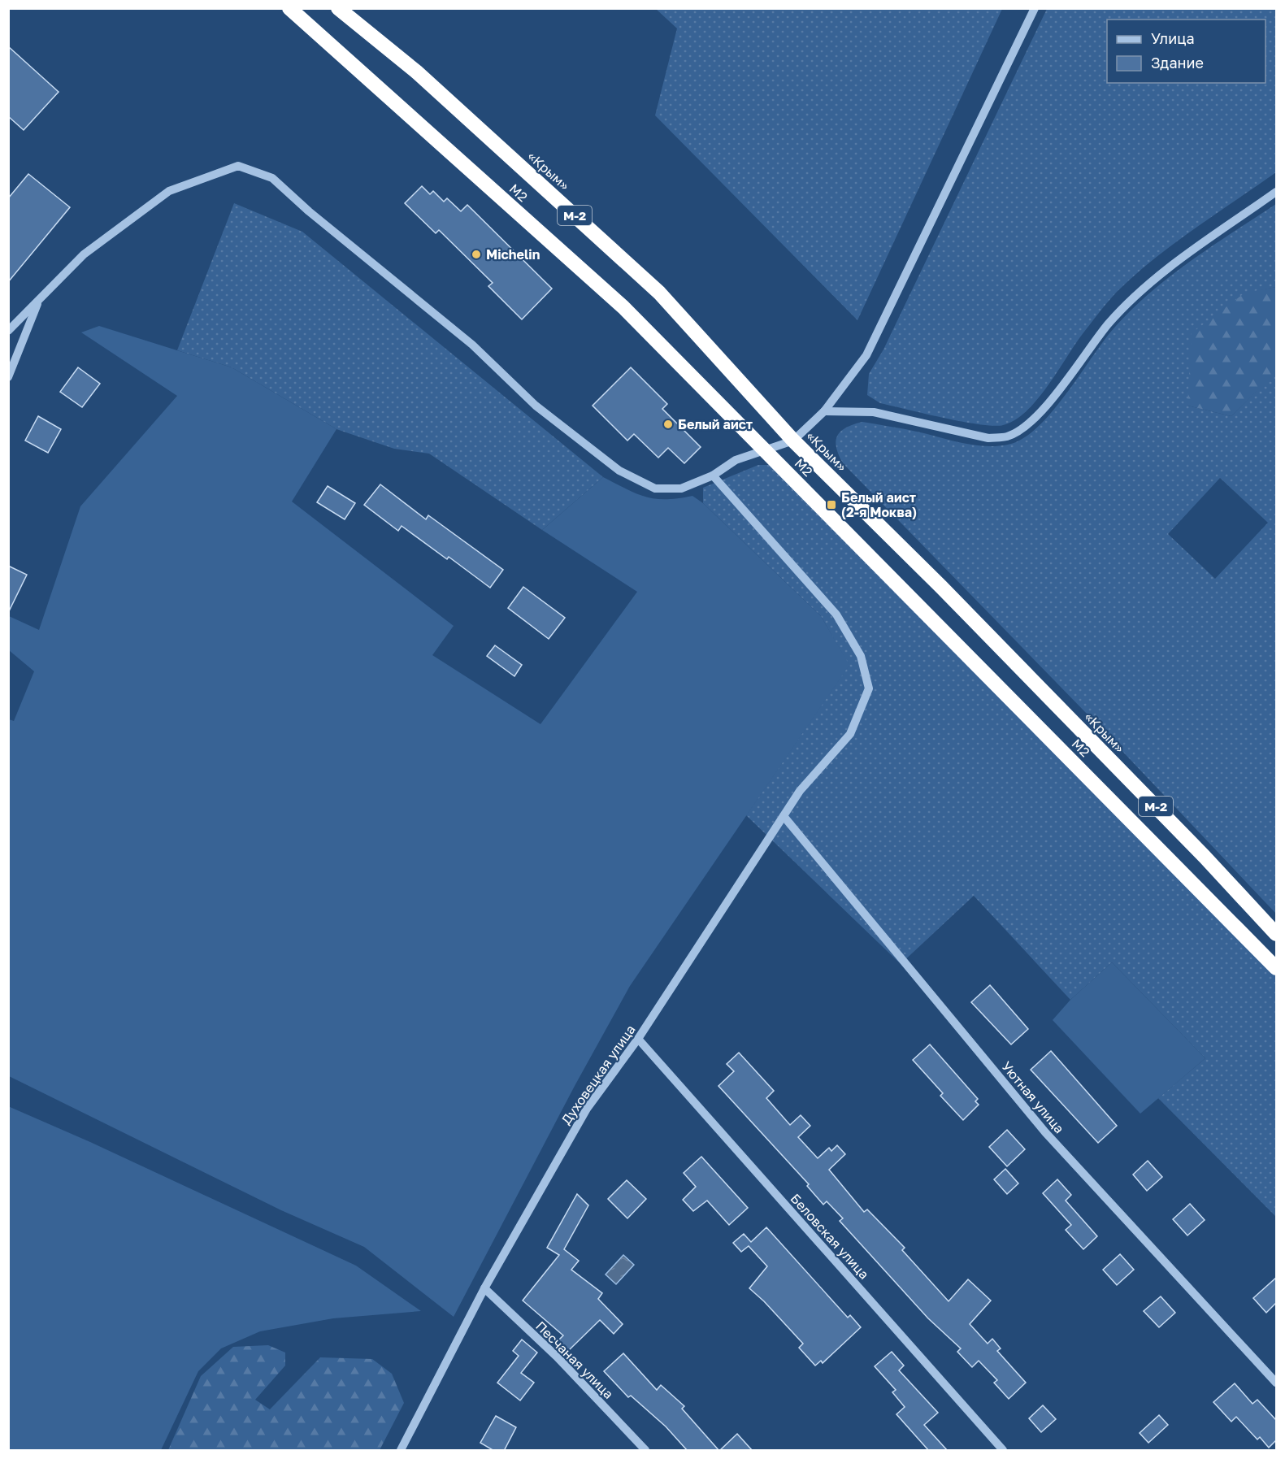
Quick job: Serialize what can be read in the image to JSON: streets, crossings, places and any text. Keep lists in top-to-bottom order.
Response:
{
  "streets": {
    "highway": ["«Крым»", "М2", "М-2"],
    "street": [
      "Духовецкая улица",
      "Уютная улица",
      "Беловская улица",
      "Песчаная улица"
    ]
  },
  "crossings": [
    ["Духовецкая улица", "Уютная улица"],
    ["Духовецкая улица", "Беловская улица"],
    ["Духовецкая улица", "Песчаная улица"]
  ],
  "places": {
    "other": ["Michelin", "Белый аист"],
    "transit": ["Белый аист (2-я Моква)"]
  },
  "legend": ["Улица", "Здание"]
}
